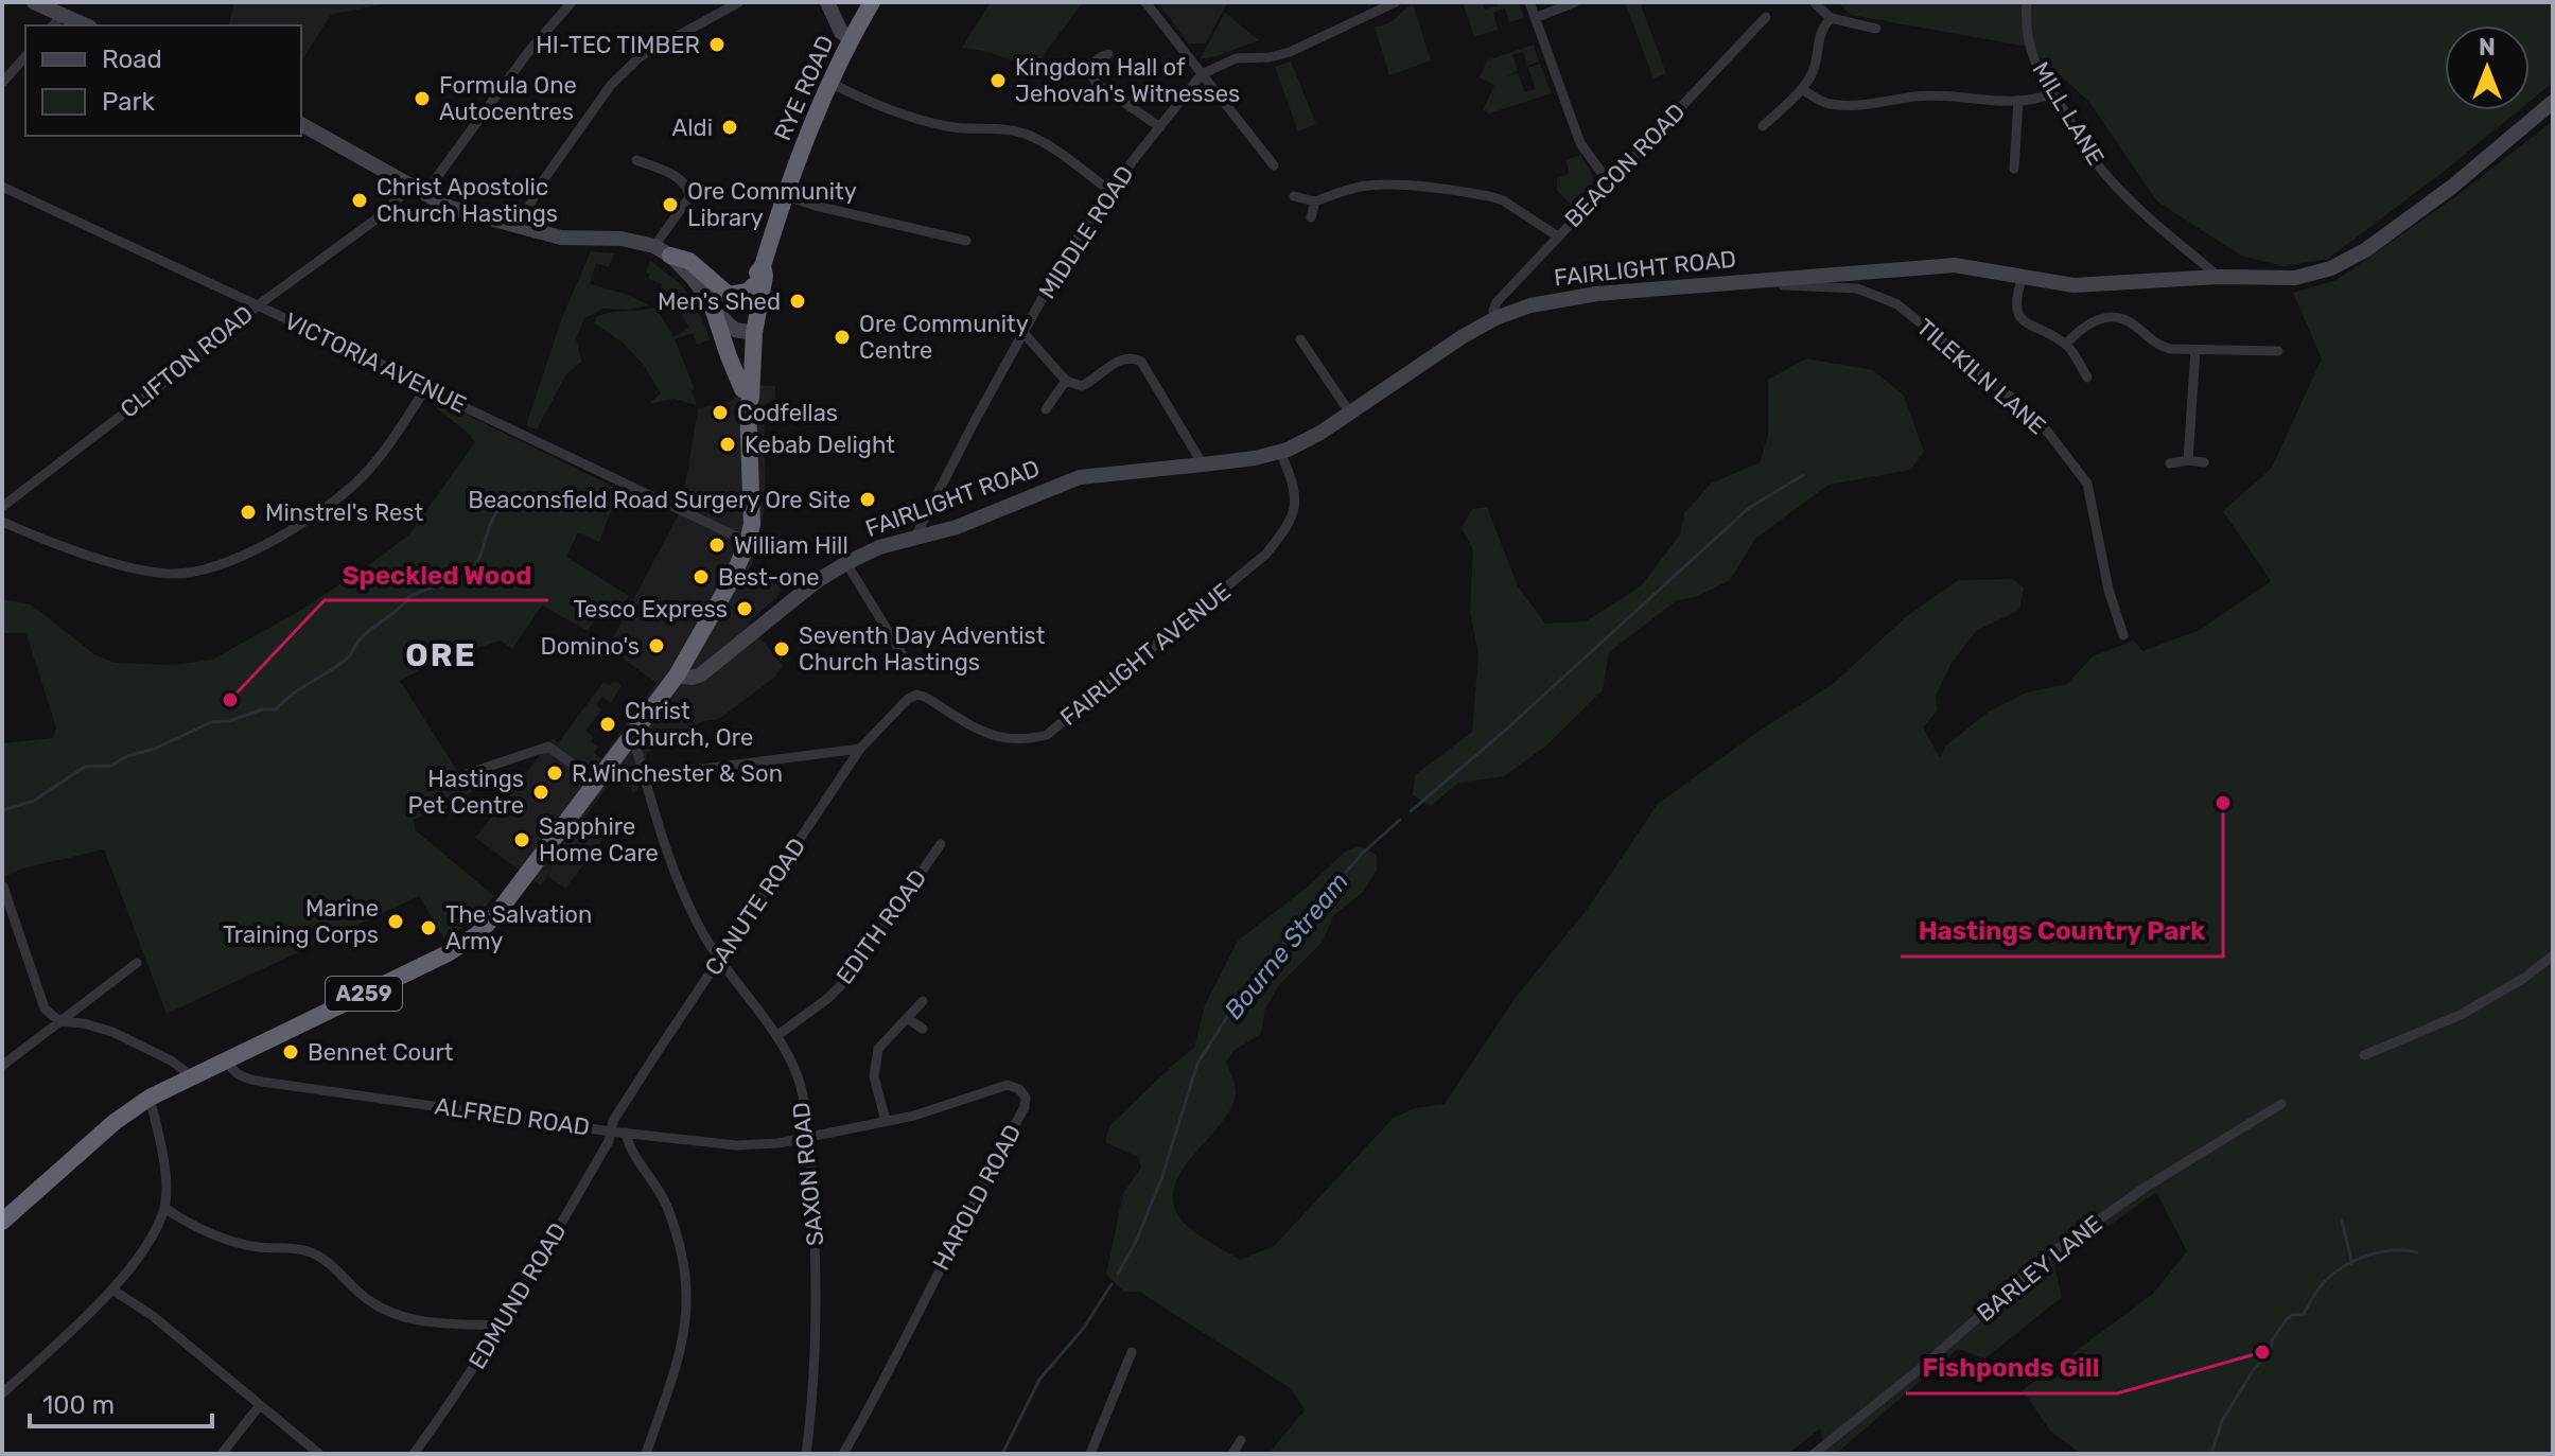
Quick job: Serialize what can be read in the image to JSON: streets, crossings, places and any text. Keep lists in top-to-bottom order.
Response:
{
  "streets": {
    "highway": ["RYE ROAD", "A259"],
    "street": [
      "MILL LANE",
      "BEACON ROAD",
      "MIDDLE ROAD",
      "FAIRLIGHT ROAD",
      "CLIFTON ROAD",
      "VICTORIA AVENUE",
      "TILEKILN LANE",
      "FAIRLIGHT AVENUE",
      "CANUTE ROAD",
      "EDITH ROAD",
      "ALFRED ROAD",
      "SAXON ROAD",
      "HAROLD ROAD",
      "BARLEY LANE",
      "EDMUND ROAD"
    ]
  },
  "crossings": [
    ["RYE ROAD", "A259"],
    ["MILL LANE", "FAIRLIGHT ROAD"],
    ["BEACON ROAD", "FAIRLIGHT ROAD"],
    ["MIDDLE ROAD", "FAIRLIGHT ROAD"],
    ["FAIRLIGHT ROAD", "TILEKILN LANE"],
    ["FAIRLIGHT ROAD", "FAIRLIGHT AVENUE"],
    ["FAIRLIGHT ROAD", "A259"],
    ["CLIFTON ROAD", "VICTORIA AVENUE"],
    ["VICTORIA AVENUE", "A259"],
    ["FAIRLIGHT AVENUE", "CANUTE ROAD"],
    ["CANUTE ROAD", "ALFRED ROAD"],
    ["CANUTE ROAD", "SAXON ROAD"],
    ["CANUTE ROAD", "EDMUND ROAD"],
    ["EDITH ROAD", "SAXON ROAD"],
    ["A259", "ALFRED ROAD"],
    ["A259", "SAXON ROAD"],
    ["ALFRED ROAD", "SAXON ROAD"],
    ["ALFRED ROAD", "HAROLD ROAD"],
    ["ALFRED ROAD", "EDMUND ROAD"],
    ["SAXON ROAD", "HAROLD ROAD"]
  ],
  "districts": ["ORE"],
  "water": ["Bourne Stream"],
  "places": [
    "HI-TEC TIMBER",
    "Kingdom Hall of Jehovah's Witnesses",
    "Formula One Autocentres",
    "Aldi",
    "Christ Apostolic Church Hastings",
    "Ore Community Library",
    "Men's Shed",
    "Ore Community Centre",
    "Codfellas",
    "Kebab Delight",
    "Beaconsfield Road Surgery Ore Site",
    "Minstrel's Rest",
    "William Hill",
    "Best-one",
    "Tesco Express",
    "Domino's",
    "Seventh Day Adventist Church Hastings",
    "Speckled Wood",
    "Christ Church, Ore",
    "R.Winchester & Son",
    "Hastings Pet Centre",
    "Hastings Country Park",
    "Sapphire Home Care",
    "Marine Training Corps",
    "The Salvation Army",
    "Bennet Court",
    "Fishponds Gill"
  ],
  "legend": ["Road", "Park"],
  "scale_bar": "100 m",
  "north": "top"
}
